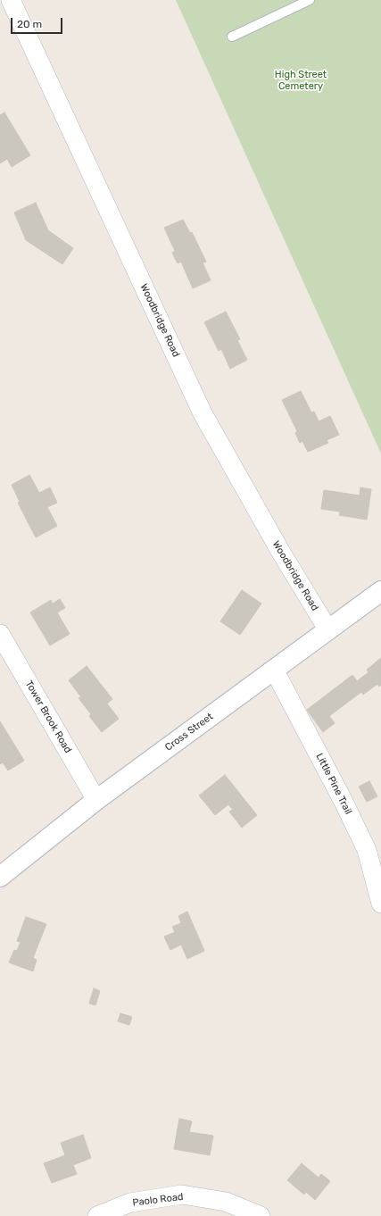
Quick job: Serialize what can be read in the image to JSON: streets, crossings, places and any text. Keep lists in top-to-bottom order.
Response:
{
  "streets": {
    "street": [
      "Woodbridge Road",
      "Tower Brook Road",
      "Cross Street",
      "Little Pine Trail",
      "Paolo Road"
    ]
  },
  "crossings": [
    ["Woodbridge Road", "Cross Street"],
    ["Tower Brook Road", "Cross Street"],
    ["Cross Street", "Little Pine Trail"]
  ],
  "parks": ["High Street Cemetery"],
  "scale_bar": "20 m"
}
